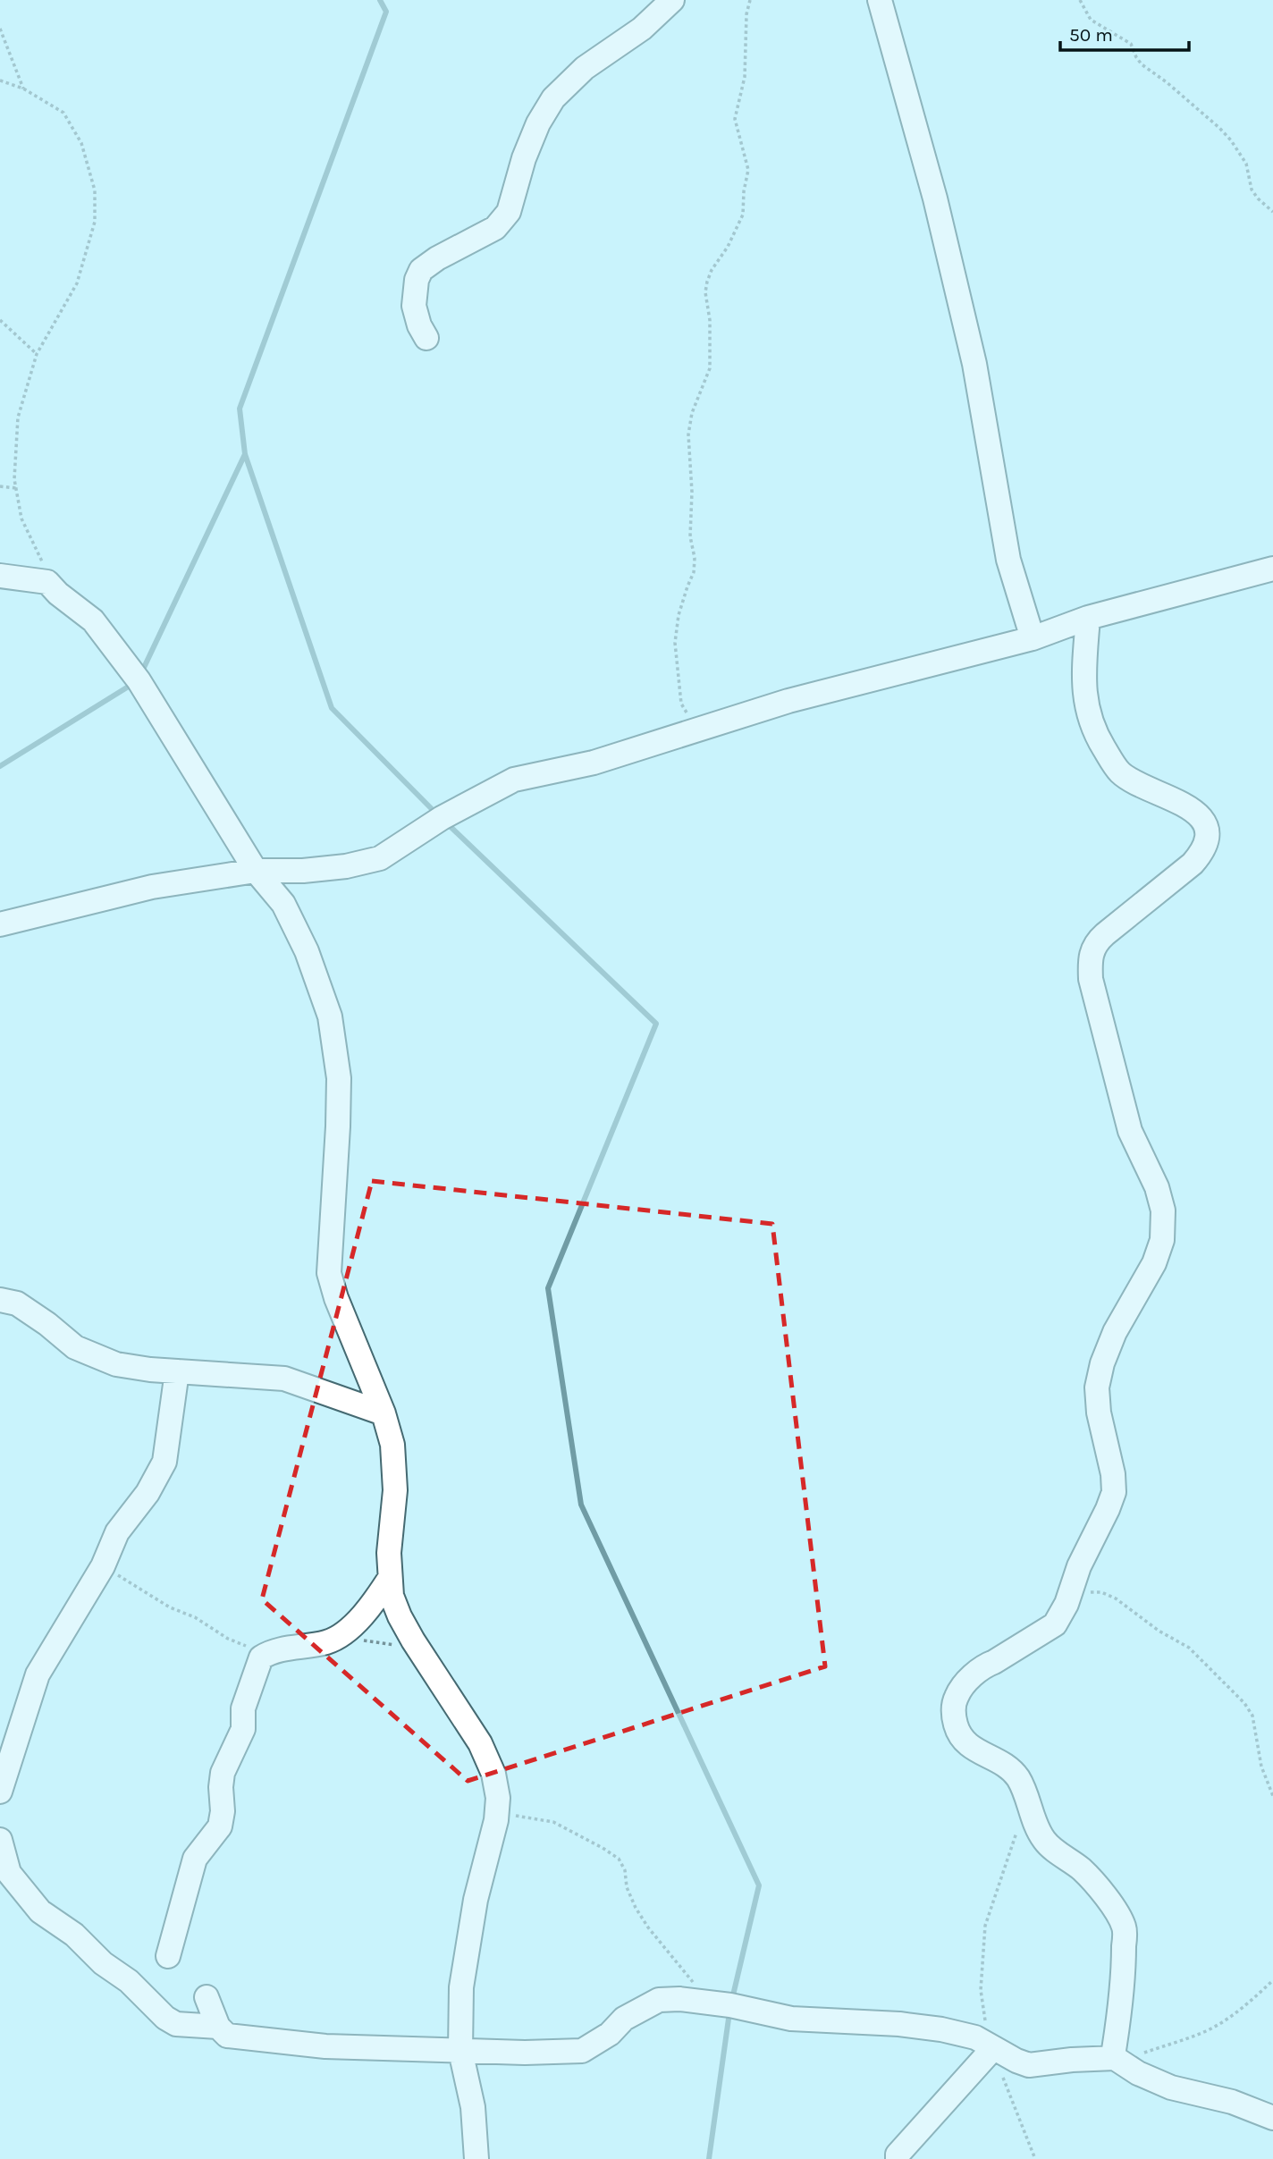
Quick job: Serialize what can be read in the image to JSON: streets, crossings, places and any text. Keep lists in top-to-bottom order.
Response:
{
  "scale_bar": "50 m"
}
